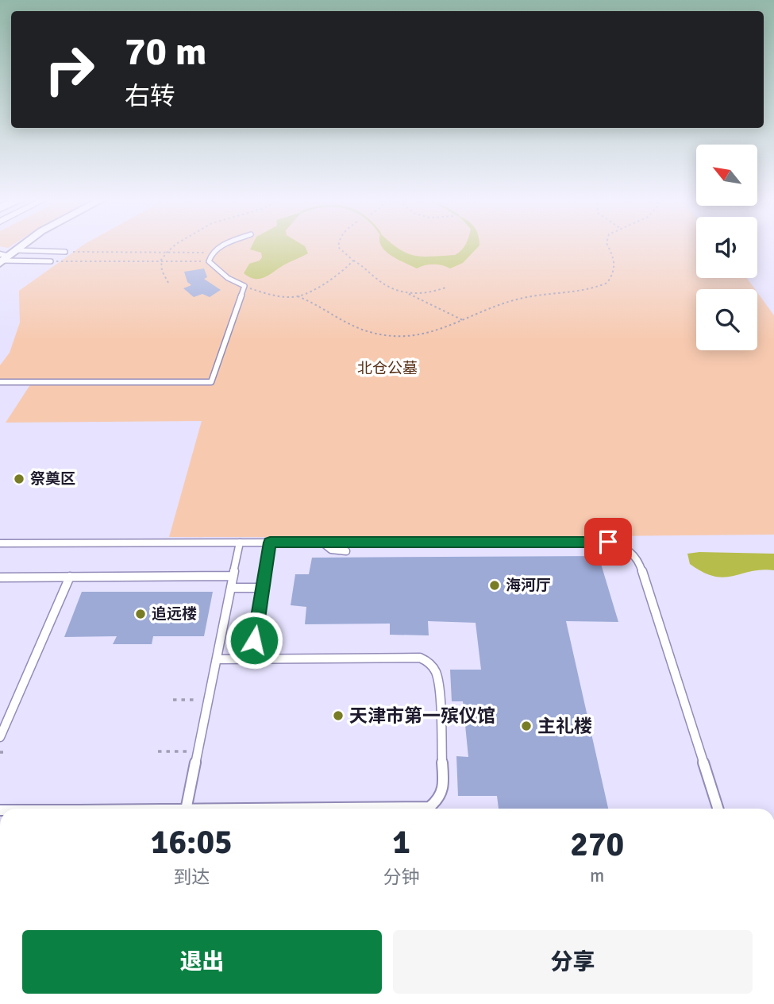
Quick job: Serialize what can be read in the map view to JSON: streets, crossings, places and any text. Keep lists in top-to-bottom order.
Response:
{
  "parks": ["北仓公墓"],
  "places": [
    "祭奠区",
    "海河厅",
    "追远楼",
    "天津市第一殡仪馆",
    "主礼楼"
  ],
  "north": "top left",
  "page": {
    "turn": ["70 m", "右转"],
    "eta": [
      "16:05",
      "到达",
      "1",
      "分钟",
      "270",
      "m"
    ],
    "buttons": ["退出", "分享"]
  }
}
